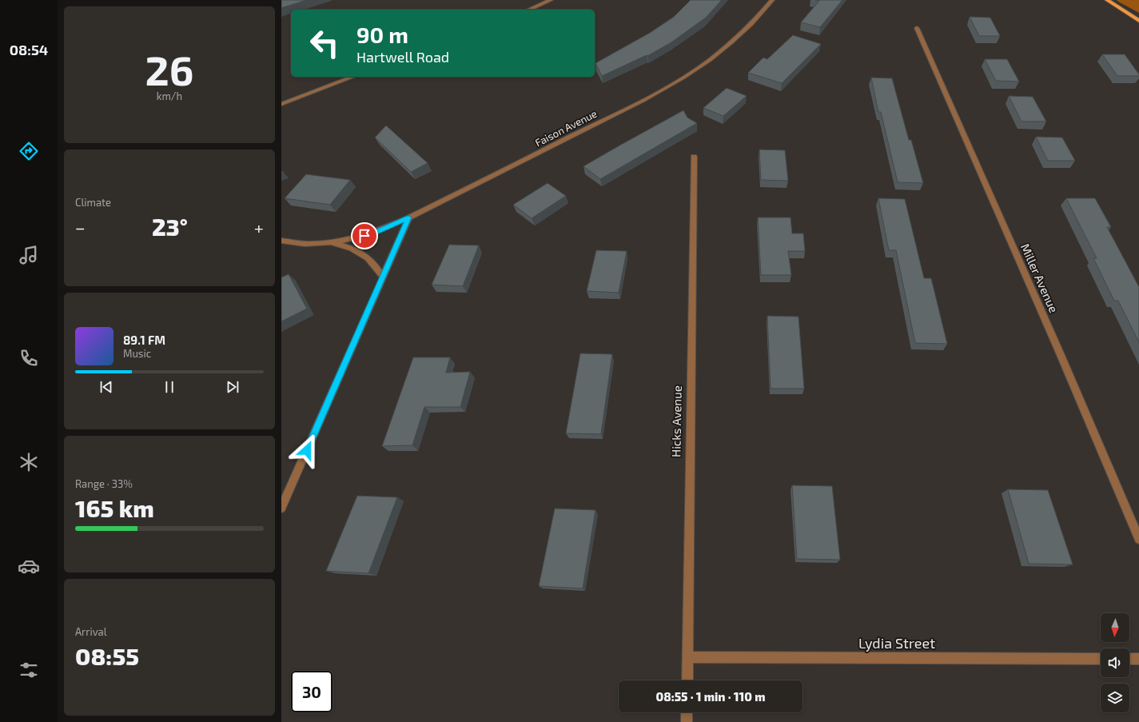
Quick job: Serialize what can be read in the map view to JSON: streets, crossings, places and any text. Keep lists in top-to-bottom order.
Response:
{
  "streets": {
    "street": [
      "Faison Avenue",
      "Miller Avenue",
      "Hicks Avenue",
      "Lydia Street"
    ]
  },
  "crossings": [
    ["Hicks Avenue", "Lydia Street"]
  ],
  "north": "bottom",
  "page": {
    "tabs": "08:54",
    "tile": [
      ["26", "km/h"],
      "Climate",
      ["Range · 33%", "165 km"],
      ["Arrival", "08:55"]
    ],
    "turn": ["90 m", "Hartwell Road"],
    "heat": ["−", "23°", "+"],
    "song": ["89.1 FM", "Music"],
    "limit": "30",
    "trip": "08:55 · 1 min · 110 m"
  }
}
